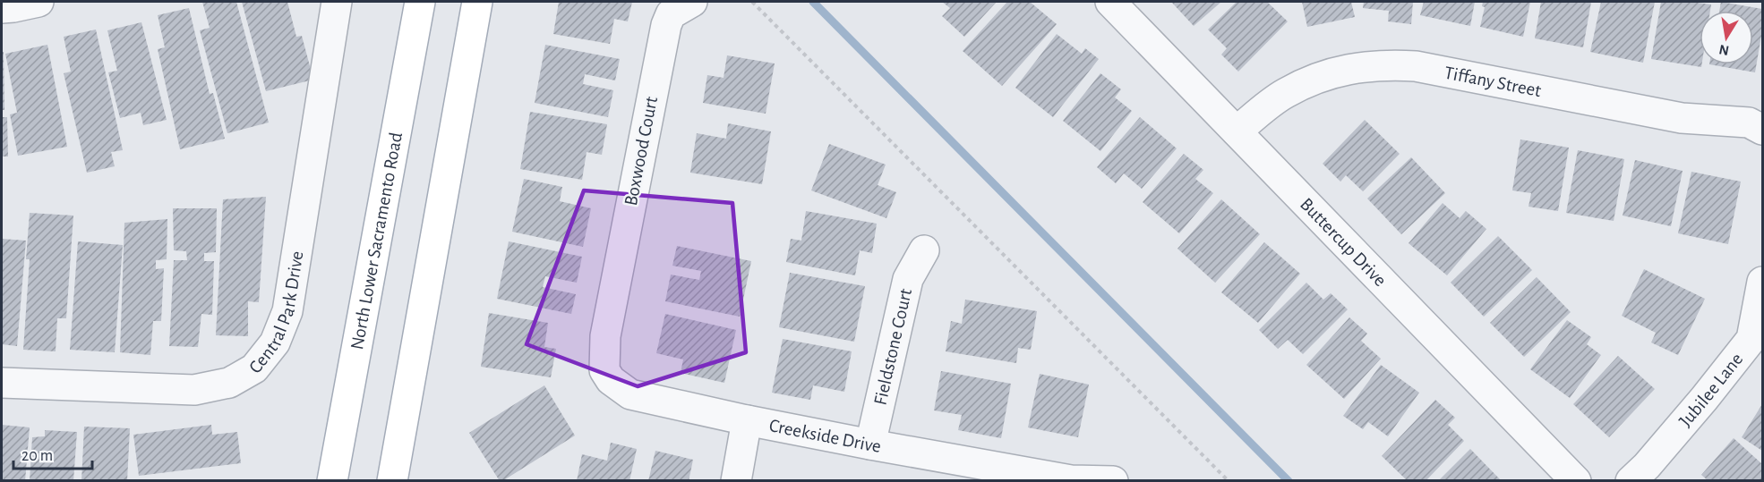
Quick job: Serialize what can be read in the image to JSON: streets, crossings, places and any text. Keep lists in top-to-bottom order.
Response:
{
  "streets": {
    "main road": ["North Lower Sacramento Road"],
    "street": [
      "Tiffany Street",
      "Boxwood Court",
      "Buttercup Drive",
      "Central Park Drive",
      "Fieldstone Court",
      "Jubilee Lane",
      "Creekside Drive"
    ]
  },
  "crossings": [
    ["Tiffany Street", "Buttercup Drive"],
    ["Boxwood Court", "Creekside Drive"],
    ["Fieldstone Court", "Creekside Drive"]
  ],
  "scale_bar": "20 m",
  "north": "bottom"
}
